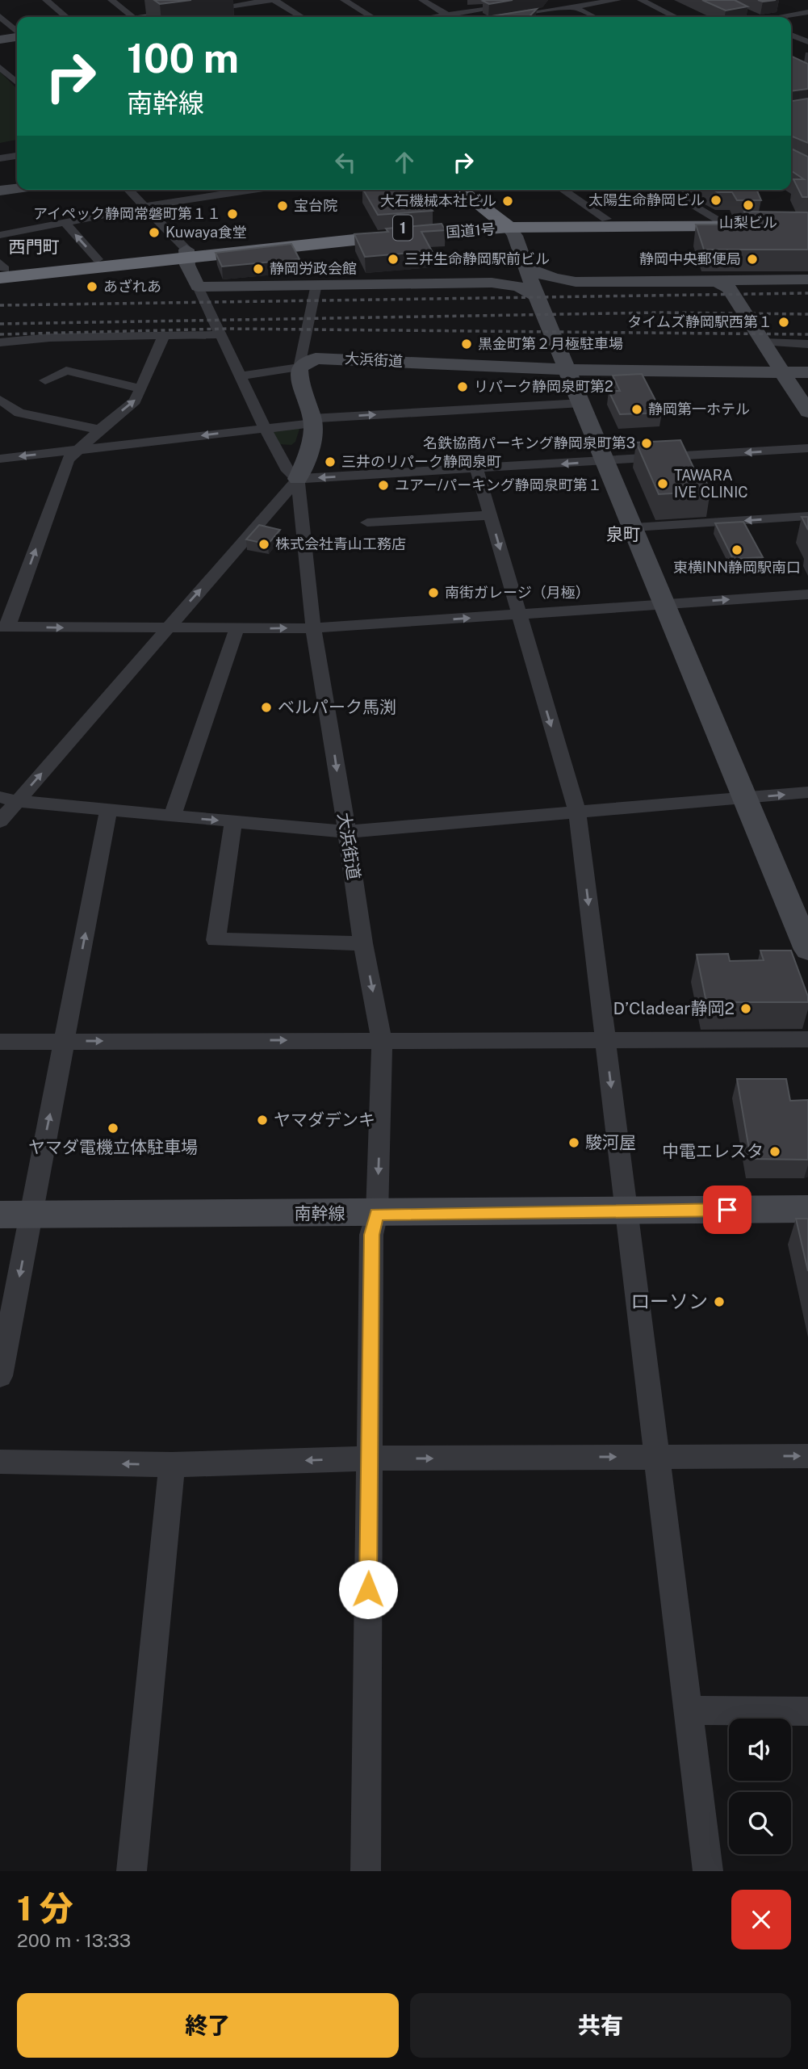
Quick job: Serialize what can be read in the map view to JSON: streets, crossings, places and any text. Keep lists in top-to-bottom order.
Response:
{
  "streets": {
    "highway": ["1", "国道1号"],
    "street": ["大浜街道", "南幹線"]
  },
  "crossings": [
    ["大浜街道", "南幹線"]
  ],
  "districts": ["西門町", "泉町"],
  "places": [
    "太陽生命静岡ビル",
    "大石機械本社ビル",
    "山梨ビル",
    "宝台院",
    "アイペック静岡常磐町第１１",
    "Kuwaya食堂",
    "三井生命静岡駅前ビル",
    "静岡中央郵便局",
    "静岡労政会館",
    "あざれあ",
    "タイムズ静岡駅西第１",
    "黒金町第２月極駐車場",
    "リパーク静岡泉町第2",
    "静岡第一ホテル",
    "名鉄協商パーキング静岡泉町第3",
    "三井のリパーク静岡泉町",
    "TAWARA IVE CLINIC",
    "ユアー/パーキング静岡泉町第１",
    "株式会社青山工務店",
    "東横INN静岡駅南口",
    "南街ガレージ（月極）",
    "ベルパーク馬渕",
    "D’Cladear静岡2",
    "ヤマダデンキ",
    "ヤマダ電機立体駐車場",
    "駿河屋",
    "中電エレスタ",
    "ローソン"
  ],
  "page": {
    "turn": ["100 m", "南幹線"],
    "heading": ["1 分", "200 m · 13:33"],
    "buttons": ["終了", "共有"]
  }
}
